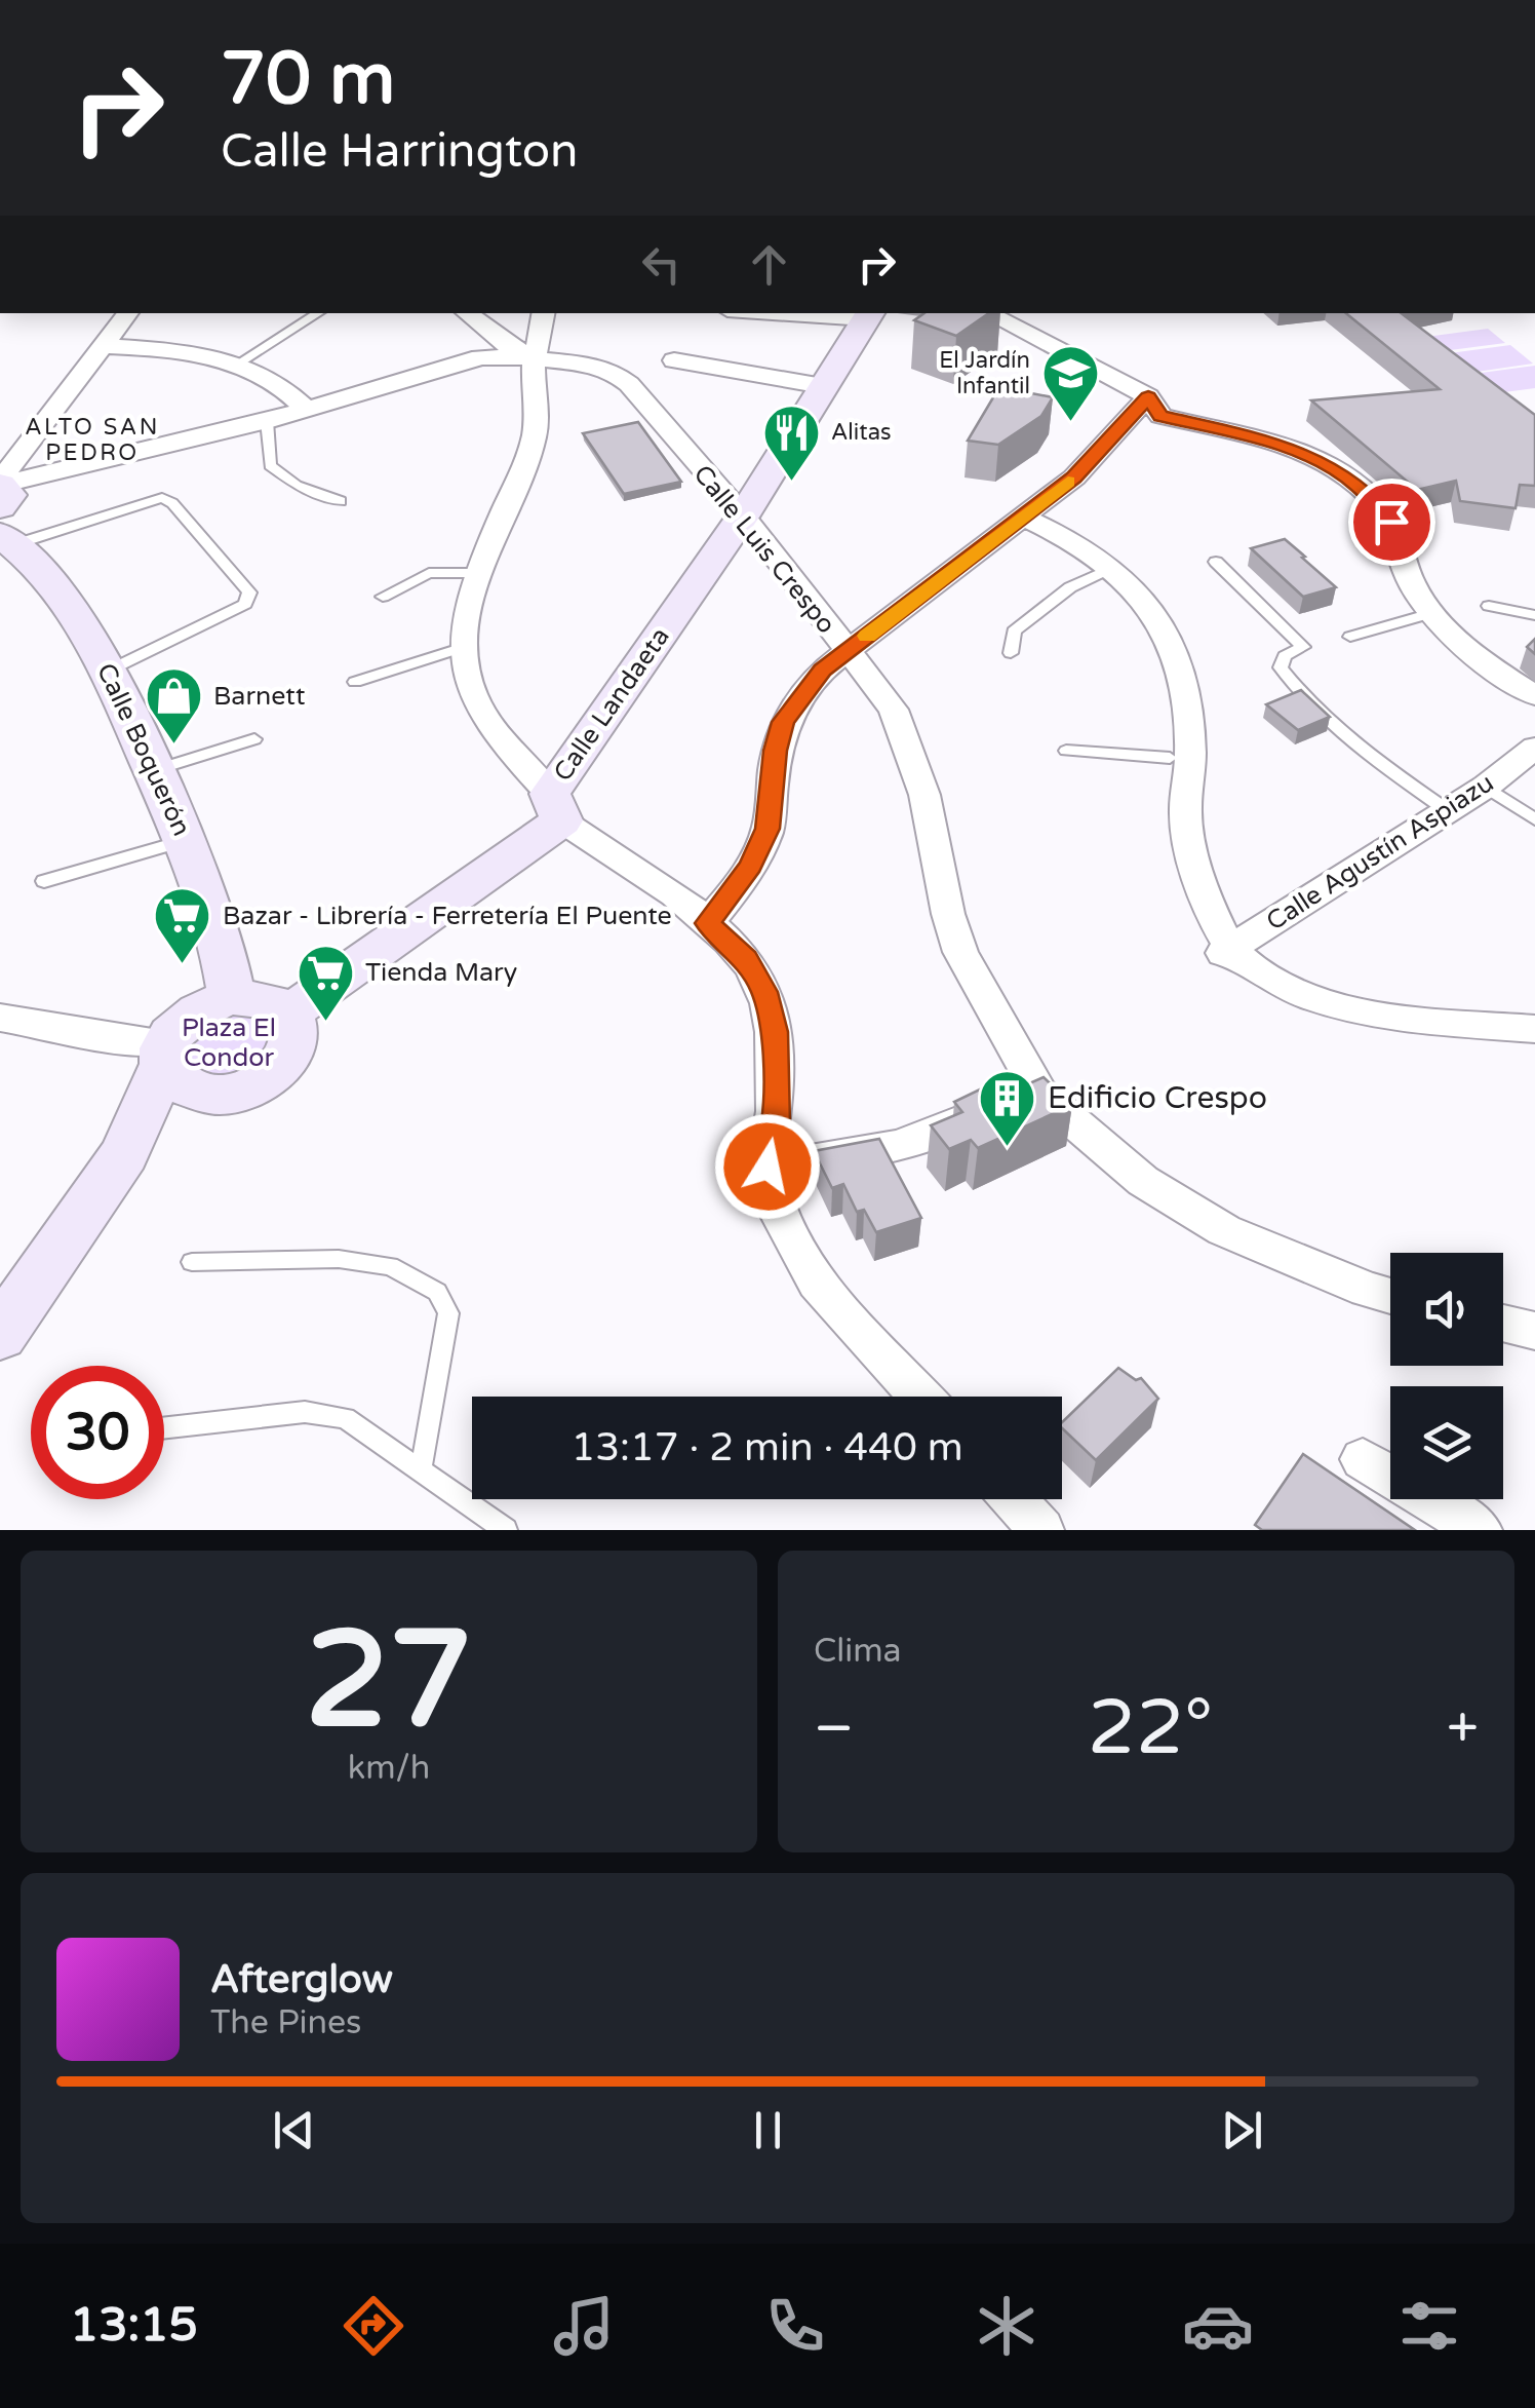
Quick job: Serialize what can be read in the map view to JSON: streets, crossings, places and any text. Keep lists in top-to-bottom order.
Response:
{
  "streets": {
    "main road": ["Calle Landaeta", "Calle Boquerón"],
    "street": ["Calle Luis Crespo", "Calle Agustín Aspiazu"]
  },
  "crossings": [
    ["Calle Luis Crespo", "Calle Landaeta"],
    ["Calle Luis Crespo", "Calle Boquerón"],
    ["Calle Landaeta", "Calle Boquerón"]
  ],
  "districts": ["ALTO SAN PEDRO"],
  "parks": ["Plaza El Condor"],
  "places": {
    "school or university": ["El Jardín Infantil"],
    "restaurant": ["Alitas"],
    "shop": ["Barnett"],
    "supermarket": ["Bazar - Librería - Ferretería El Puente", "Tienda Mary"],
    "building": ["Edificio Crespo"]
  },
  "page": {
    "turn": ["70 m", "Calle Harrington"],
    "limit": "30",
    "trip": "13:17 · 2 min · 440 m",
    "tile": [
      ["27", "km/h"],
      "Clima"
    ],
    "heat": ["−", "22°", "+"],
    "song": ["Afterglow", "The Pines"],
    "tabs": "13:15"
  }
}
